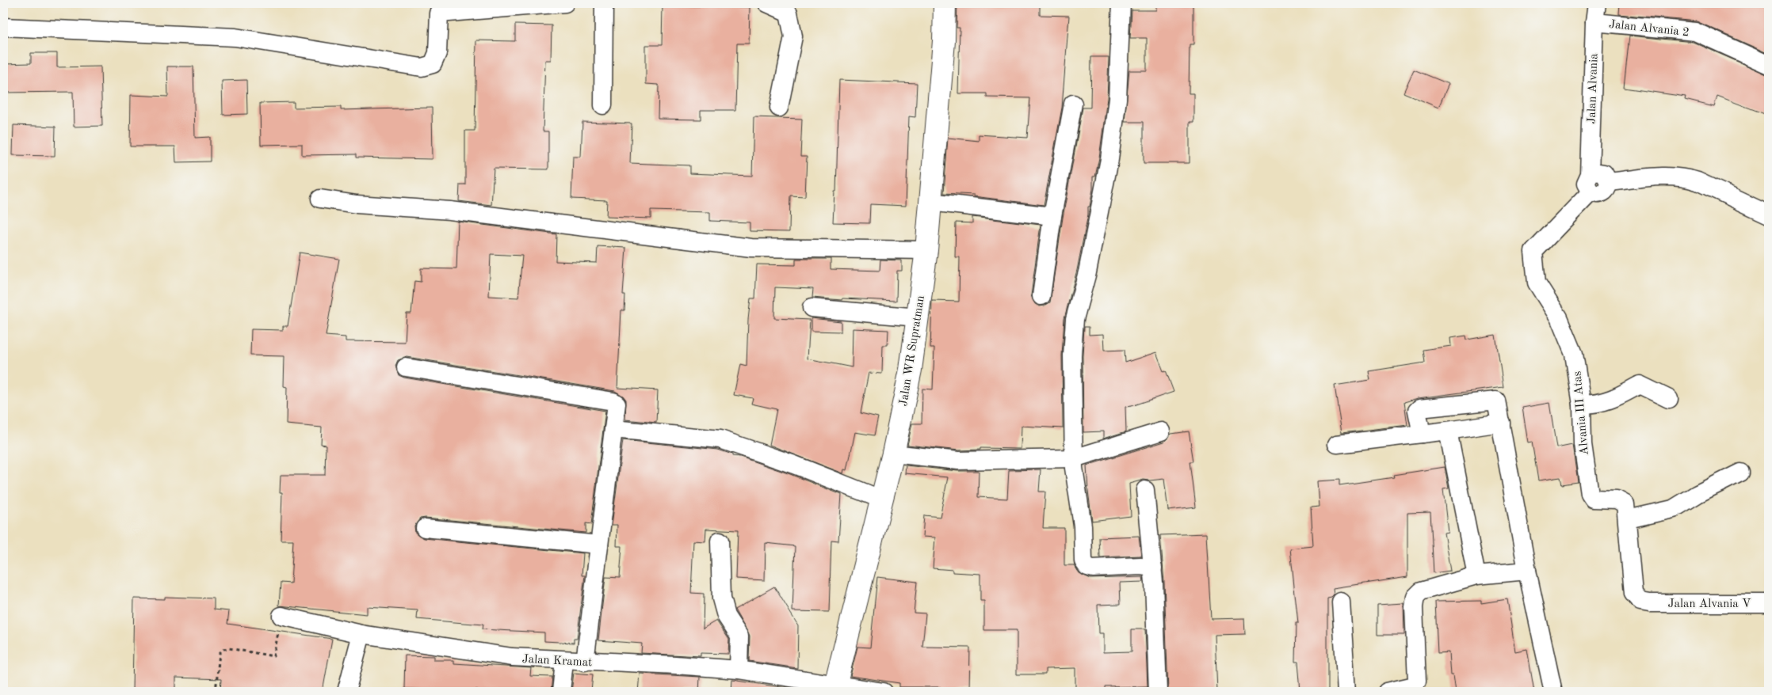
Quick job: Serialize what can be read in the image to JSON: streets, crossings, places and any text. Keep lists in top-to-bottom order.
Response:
{
  "streets": {
    "street": [
      "Jalan Alvania 2",
      "Jalan Alvania",
      "Jalan WR Supratman",
      "Alvania III Atas",
      "Jalan Alvania V",
      "Jalan Kramat"
    ]
  },
  "crossings": [
    ["Jalan Alvania 2", "Jalan Alvania"],
    ["Jalan Alvania", "Alvania III Atas"],
    ["Jalan WR Supratman", "Jalan Kramat"],
    ["Alvania III Atas", "Jalan Alvania V"]
  ]
}
